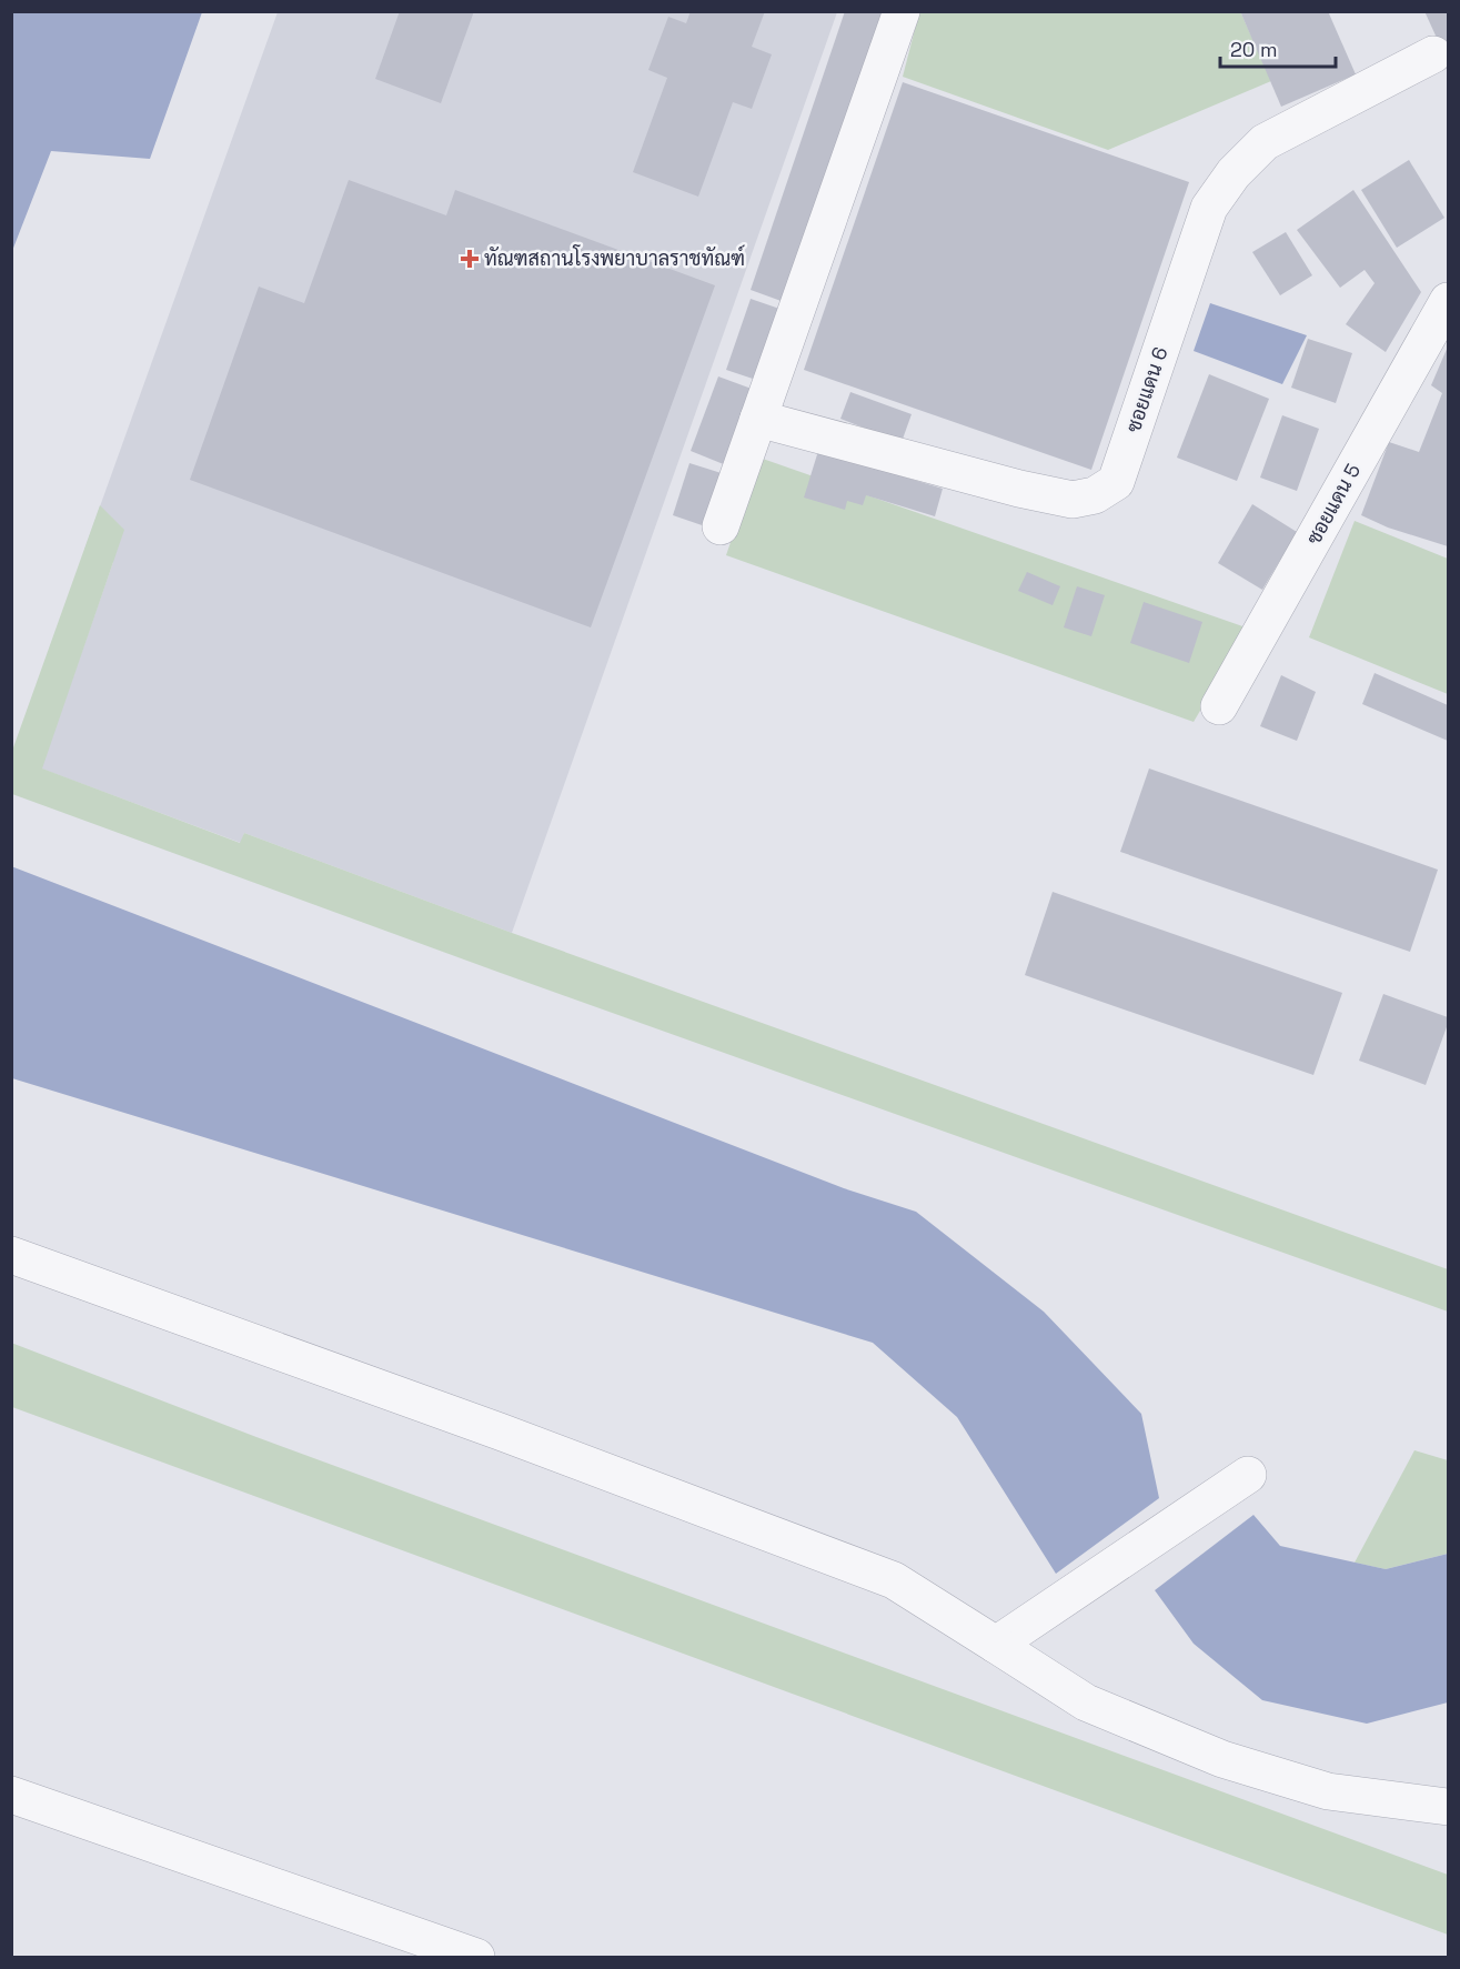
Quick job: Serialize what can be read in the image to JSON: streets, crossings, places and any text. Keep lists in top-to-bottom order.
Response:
{
  "streets": {
    "street": ["ซอยแดน 6", "ซอยแดน 5"]
  },
  "places": {
    "health": ["ทัณฑสถานโรงพยาบาลราชทัณฑ์"]
  },
  "scale_bar": "20 m"
}
